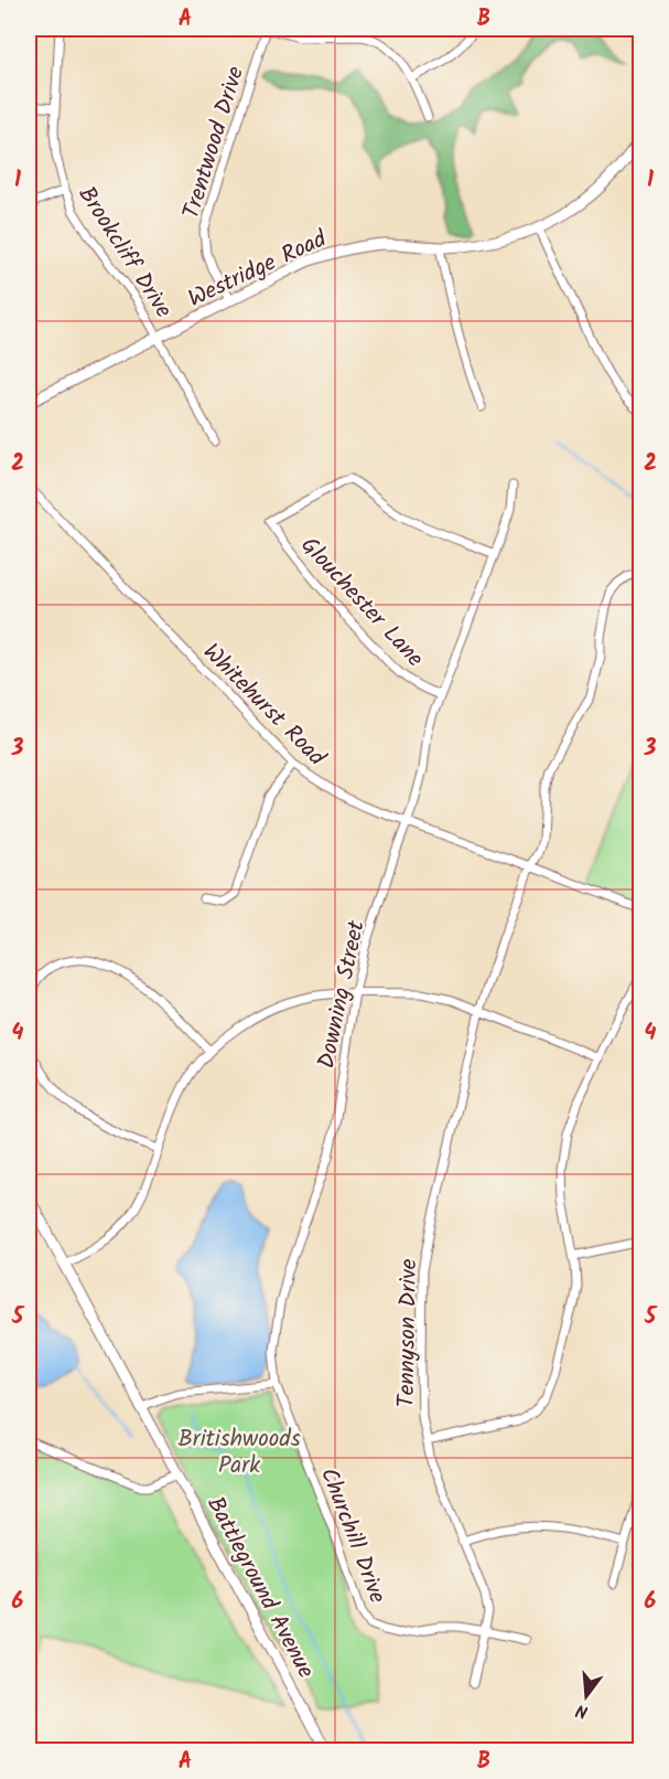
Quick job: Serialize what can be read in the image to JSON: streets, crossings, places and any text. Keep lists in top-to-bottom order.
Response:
{
  "streets": {
    "main road": ["Westridge Road", "Battleground Avenue"],
    "street": [
      "Trentwood Drive",
      "Brookcliff Drive",
      "Glouchester Lane",
      "Whitehurst Road",
      "Downing Street",
      "Tennyson Drive",
      "Churchill Drive"
    ]
  },
  "crossings": [
    ["Trentwood Drive", "Westridge Road"],
    ["Brookcliff Drive", "Westridge Road"],
    ["Glouchester Lane", "Downing Street"],
    ["Whitehurst Road", "Downing Street"],
    ["Whitehurst Road", "Tennyson Drive"],
    ["Downing Street", "Churchill Drive"],
    ["Tennyson Drive", "Churchill Drive"]
  ],
  "parks": ["Britishwoods Park"],
  "north": "bottom",
  "grid": {
    "columns": ["A", "B"],
    "rows": [
      "1",
      "2",
      "3",
      "4",
      "5",
      "6"
    ]
  }
}
